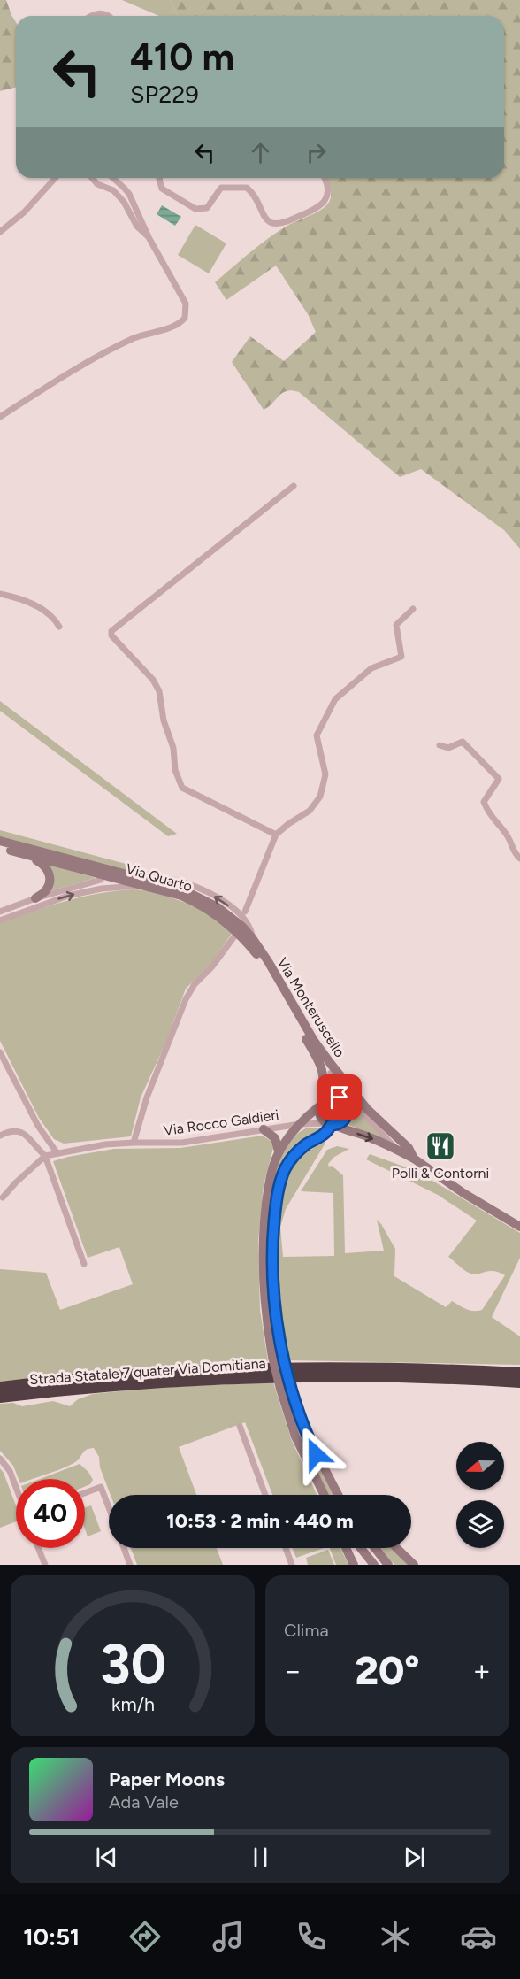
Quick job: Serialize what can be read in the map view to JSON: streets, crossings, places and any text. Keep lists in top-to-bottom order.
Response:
{
  "streets": {
    "highway": ["Strada Statale 7 quater Via Domitiana"],
    "street": ["Via Quarto", "Via Monteruscello", "Via Rocco Galdieri"]
  },
  "crossings": [
    ["Via Quarto", "Via Monteruscello"],
    ["Via Quarto", "Via Rocco Galdieri"],
    ["Via Monteruscello", "Via Rocco Galdieri"]
  ],
  "places": {
    "restaurant": ["Polli & Contorni"]
  },
  "north": "left",
  "page": {
    "turn": ["410 m", "SP229"],
    "limit": "40",
    "trip": "10:53 · 2 min · 440 m",
    "tile": "Clima",
    "heat": ["−", "20°", "+"],
    "song": ["Paper Moons", "Ada Vale"],
    "tabs": "10:51",
    "gauge": ["30", "km/h"]
  }
}
